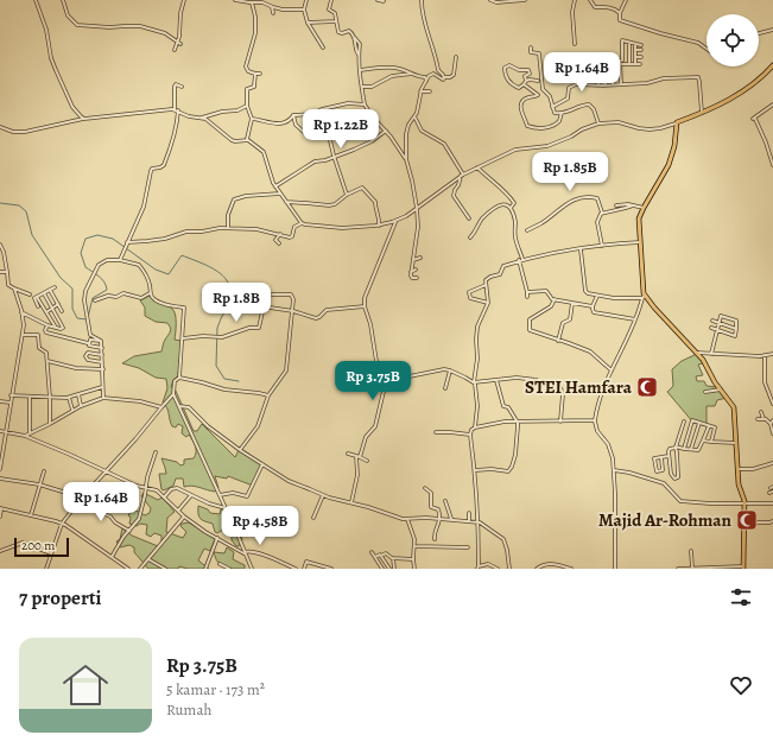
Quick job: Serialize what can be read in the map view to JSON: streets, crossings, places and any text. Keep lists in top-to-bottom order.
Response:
{
  "places": {
    "mosque": ["STEI Hamfara", "Majid Ar-Rohman"]
  },
  "scale_bar": "200 m",
  "page": {
    "price": [
      "Rp 1.64B",
      "Rp 1.22B",
      "Rp 1.85B",
      "Rp 1.8B",
      "Rp 3.75B",
      "Rp 1.64B",
      "Rp 4.58B"
    ],
    "scale": "200 m",
    "heading": "7 properti",
    "list": [
      {
        "name": "Rp 3.75B",
        "note": "5 kamar · 173 m² · Rumah"
      }
    ]
  }
}
